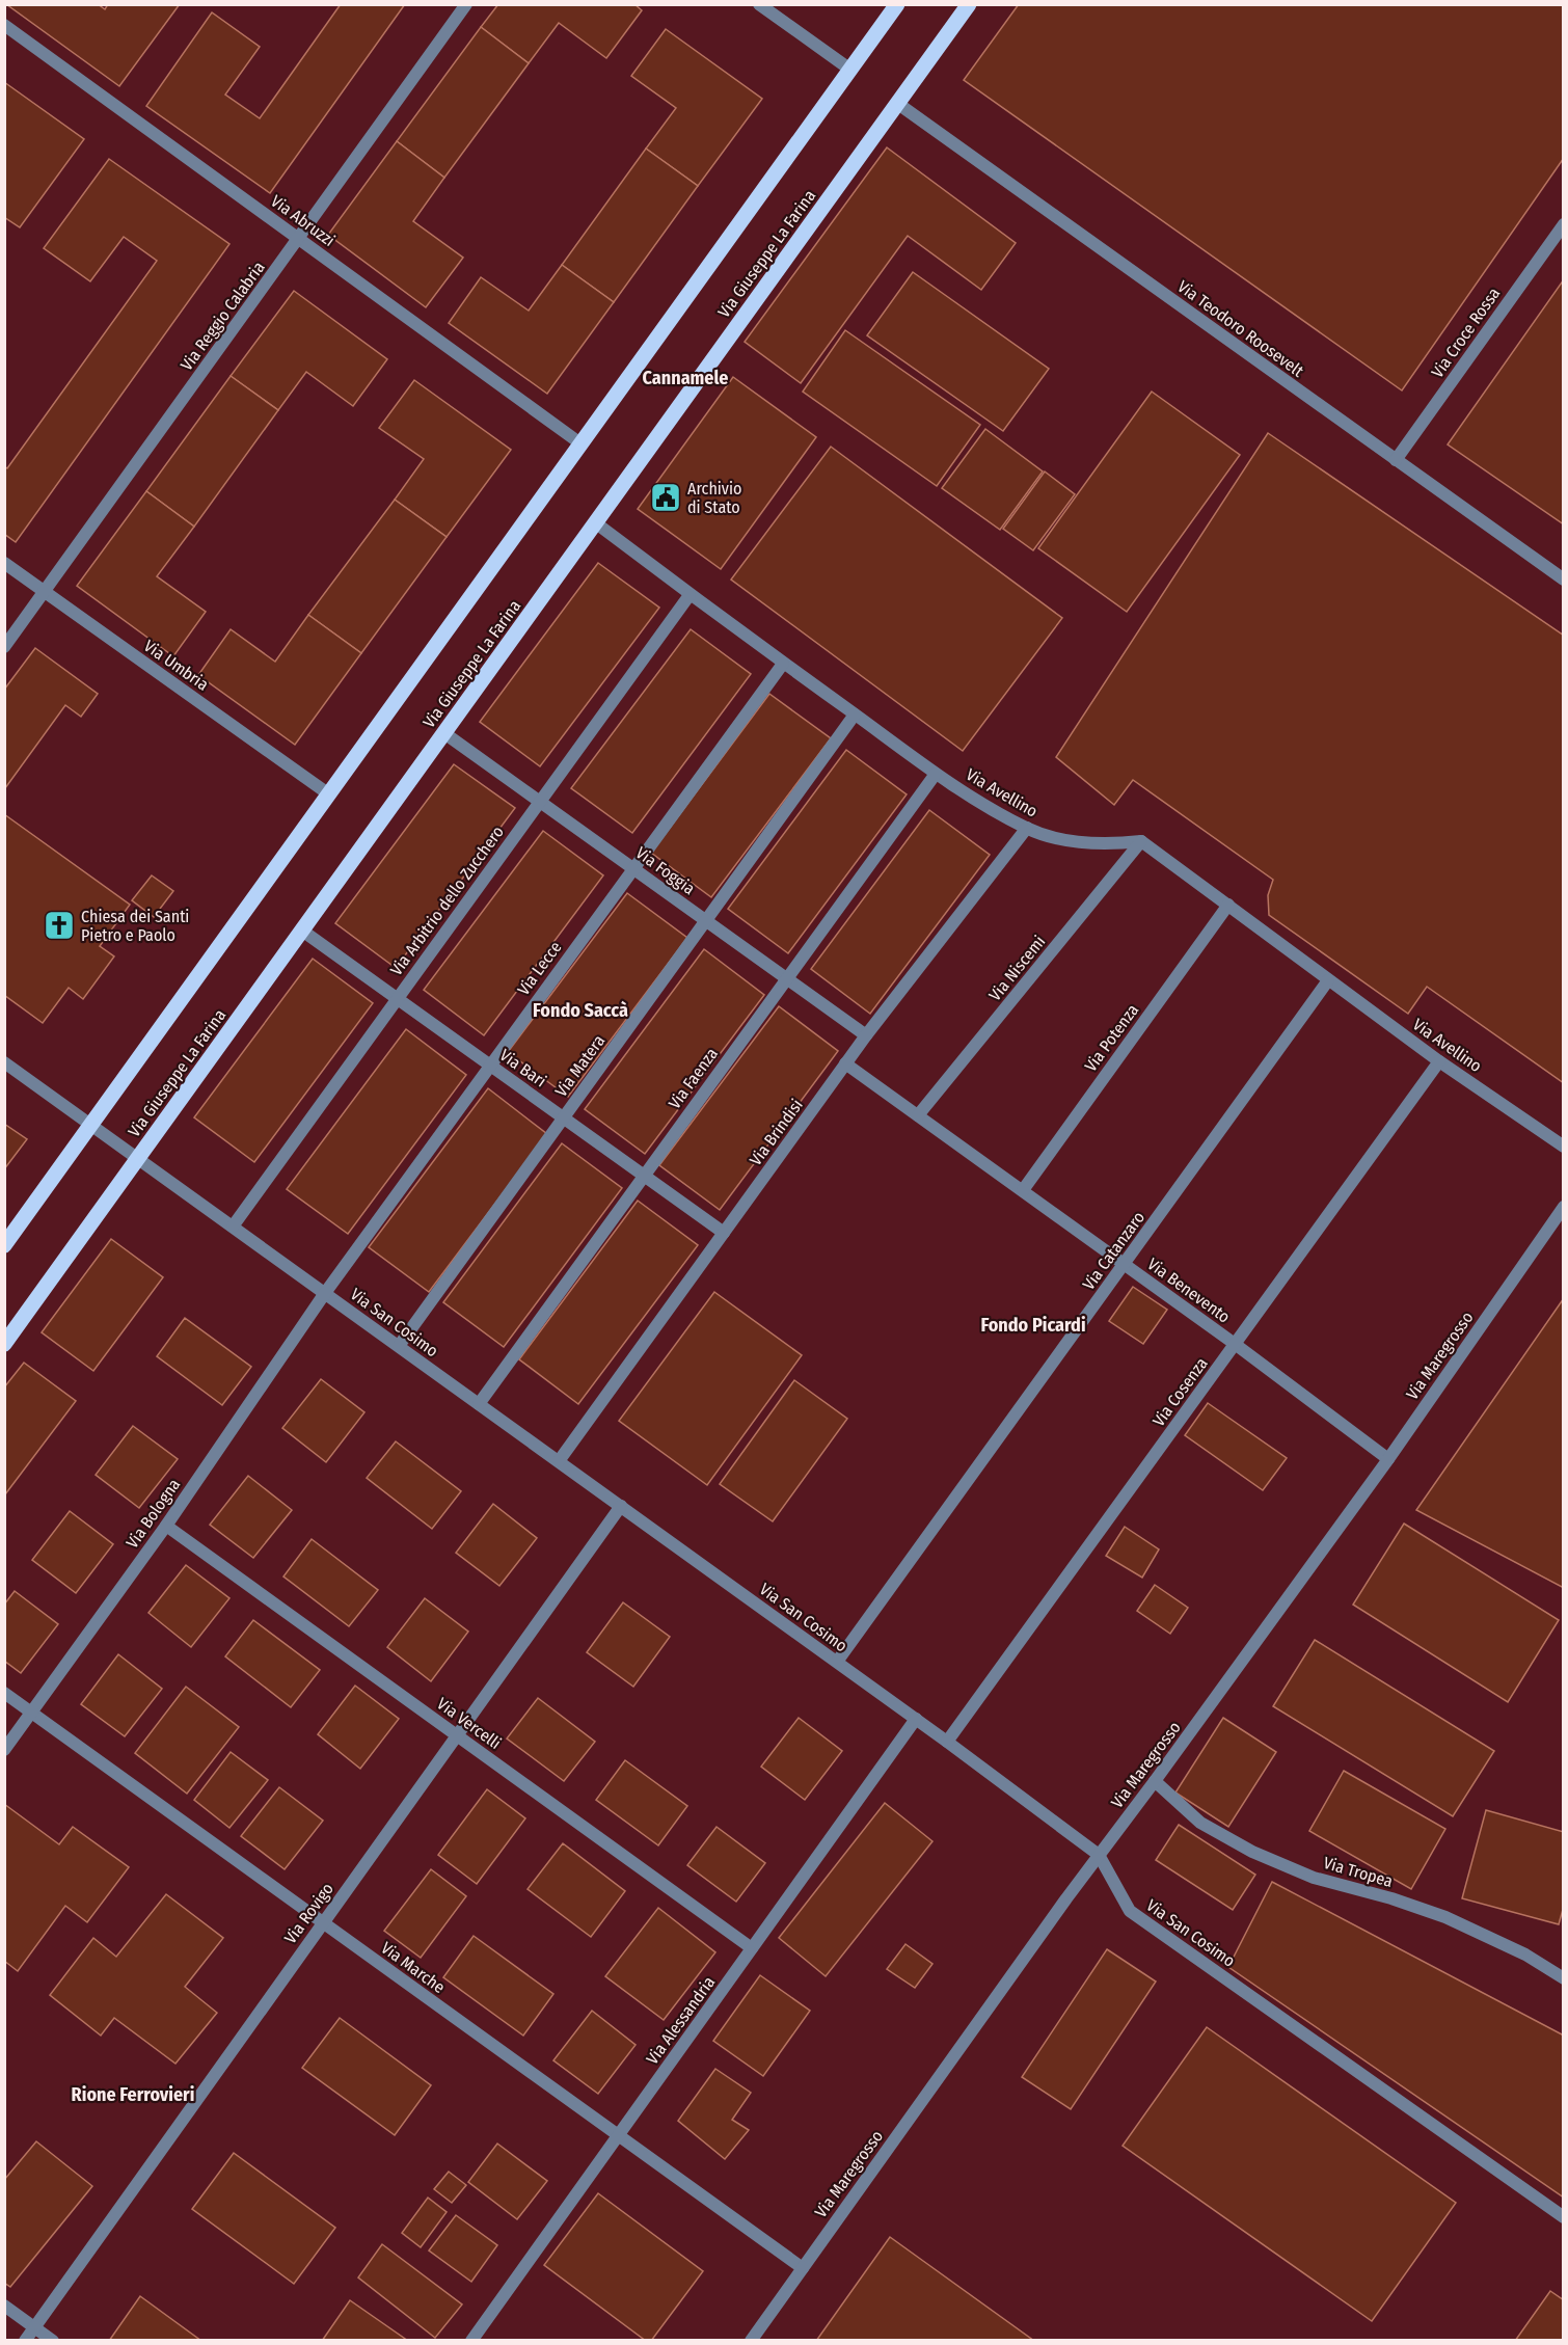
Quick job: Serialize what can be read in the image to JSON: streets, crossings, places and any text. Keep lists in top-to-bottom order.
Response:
{
  "streets": {
    "main road": ["Via Giuseppe La Farina"],
    "street": [
      "Via Abruzzi",
      "Via Reggio Calabria",
      "Via Teodoro Roosevelt",
      "Via Croce Rossa",
      "Via Umbria",
      "Via Avellino",
      "Via Foggia",
      "Via Arbitrio dello Zucchero",
      "Via Lecce",
      "Via Niscemi",
      "Via Potenza",
      "Via Matera",
      "Via Bari",
      "Via Faenza",
      "Via Brindisi",
      "Via Catanzaro",
      "Via Benevento",
      "Via San Cosimo",
      "Via Maregrosso",
      "Via Cosenza",
      "Via Bologna",
      "Via Vercelli",
      "Via Tropea",
      "Via Rovigo",
      "Via Marche",
      "Via Alessandria"
    ]
  },
  "crossings": [
    ["Via Abruzzi", "Via Reggio Calabria"],
    ["Via Giuseppe La Farina", "Via Teodoro Roosevelt"],
    ["Via Giuseppe La Farina", "Via Avellino"],
    ["Via Giuseppe La Farina", "Via Foggia"],
    ["Via Giuseppe La Farina", "Via Bari"],
    ["Via Giuseppe La Farina", "Via San Cosimo"],
    ["Via Reggio Calabria", "Via Umbria"],
    ["Via Teodoro Roosevelt", "Via Croce Rossa"],
    ["Via Avellino", "Via Arbitrio dello Zucchero"],
    ["Via Avellino", "Via Lecce"],
    ["Via Avellino", "Via Niscemi"],
    ["Via Avellino", "Via Potenza"],
    ["Via Avellino", "Via Matera"],
    ["Via Avellino", "Via Faenza"],
    ["Via Avellino", "Via Brindisi"],
    ["Via Avellino", "Via Catanzaro"],
    ["Via Avellino", "Via Cosenza"],
    ["Via Foggia", "Via Arbitrio dello Zucchero"],
    ["Via Foggia", "Via Lecce"],
    ["Via Foggia", "Via Matera"],
    ["Via Foggia", "Via Faenza"],
    ["Via Foggia", "Via Brindisi"],
    ["Via Arbitrio dello Zucchero", "Via Bari"],
    ["Via Arbitrio dello Zucchero", "Via San Cosimo"],
    ["Via Lecce", "Via Bari"],
    ["Via Lecce", "Via San Cosimo"],
    ["Via Lecce", "Via Bologna"],
    ["Via Niscemi", "Via Benevento"],
    ["Via Potenza", "Via Benevento"],
    ["Via Matera", "Via Bari"],
    ["Via Matera", "Via San Cosimo"],
    ["Via Bari", "Via Faenza"],
    ["Via Bari", "Via Brindisi"],
    ["Via Faenza", "Via San Cosimo"],
    ["Via Brindisi", "Via Benevento"],
    ["Via Brindisi", "Via San Cosimo"],
    ["Via Catanzaro", "Via Benevento"],
    ["Via Catanzaro", "Via San Cosimo"],
    ["Via Benevento", "Via Maregrosso"],
    ["Via Benevento", "Via Cosenza"],
    ["Via San Cosimo", "Via Maregrosso"],
    ["Via San Cosimo", "Via Cosenza"],
    ["Via San Cosimo", "Via Bologna"],
    ["Via San Cosimo", "Via Rovigo"],
    ["Via San Cosimo", "Via Alessandria"],
    ["Via Maregrosso", "Via Tropea"],
    ["Via Maregrosso", "Via Marche"],
    ["Via Bologna", "Via Vercelli"],
    ["Via Bologna", "Via Marche"],
    ["Via Vercelli", "Via Rovigo"],
    ["Via Vercelli", "Via Alessandria"],
    ["Via Rovigo", "Via Marche"],
    ["Via Marche", "Via Alessandria"]
  ],
  "districts": [
    "Cannamele",
    "Fondo Saccà",
    "Fondo Picardi",
    "Rione Ferrovieri"
  ],
  "places": {
    "public building": ["Archivio di Stato"],
    "church": ["Chiesa dei Santi Pietro e Paolo"]
  }
}
